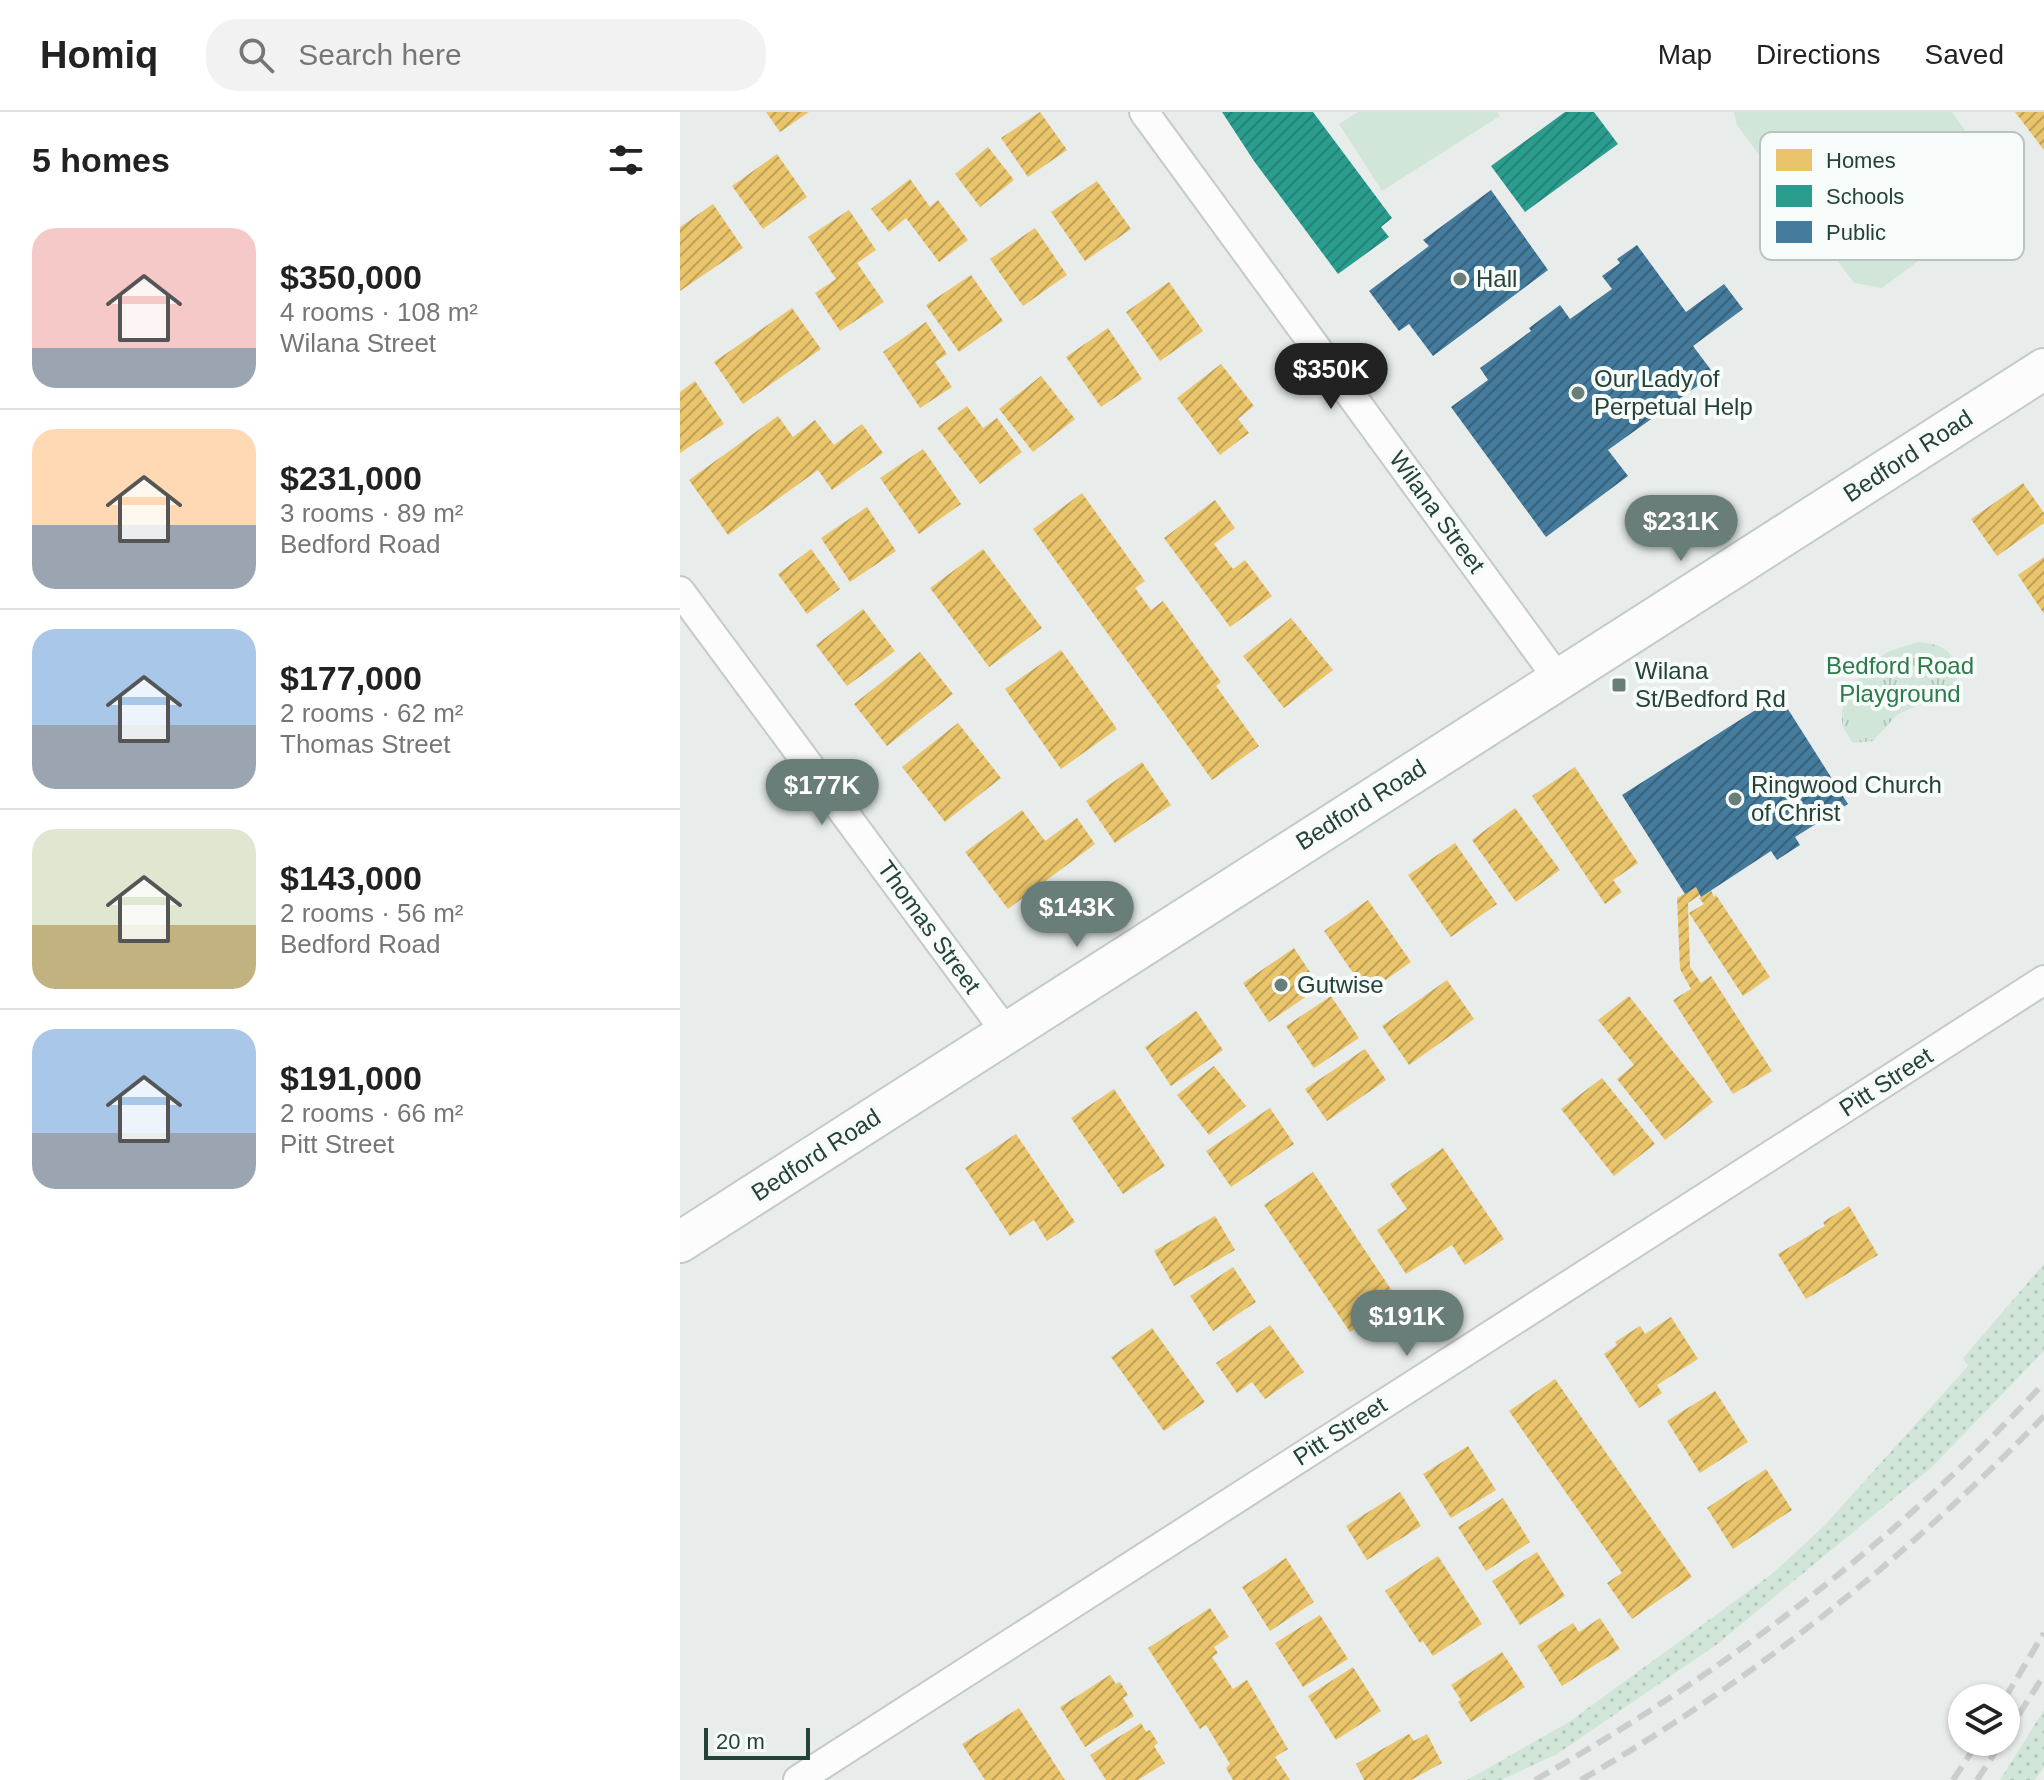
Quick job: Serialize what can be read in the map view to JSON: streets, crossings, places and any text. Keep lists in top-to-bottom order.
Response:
{
  "streets": {
    "main road": ["Bedford Road"],
    "street": ["Wilana Street", "Thomas Street", "Pitt Street"]
  },
  "crossings": [
    ["Bedford Road", "Wilana Street"],
    ["Bedford Road", "Thomas Street"]
  ],
  "parks": ["Bedford Road Playground"],
  "places": {
    "other": [
      "Hall",
      "Our Lady of Perpetual Help",
      "Ringwood Church of Christ",
      "Gutwise"
    ],
    "transit": ["Wilana St/Bedford Rd"]
  },
  "legend": ["Homes", "Schools", "Public"],
  "scale_bar": "20 m",
  "page": {
    "header": "Homiq",
    "search": "Search here",
    "nav": ["Map", "Directions", "Saved"],
    "heading": "5 homes",
    "list": [
      {
        "name": "$350,000",
        "note": "4 rooms · 108 m² · Wilana Street"
      },
      {
        "name": "$231,000",
        "note": "3 rooms · 89 m² · Bedford Road"
      },
      {
        "name": "$177,000",
        "note": "2 rooms · 62 m² · Thomas Street"
      },
      {
        "name": "$143,000",
        "note": "2 rooms · 56 m² · Bedford Road"
      },
      {
        "name": "$191,000",
        "note": "2 rooms · 66 m² · Pitt Street"
      }
    ],
    "price": [
      "$350K",
      "$231K",
      "$177K",
      "$143K",
      "$191K"
    ],
    "scale": "20 m"
  }
}
